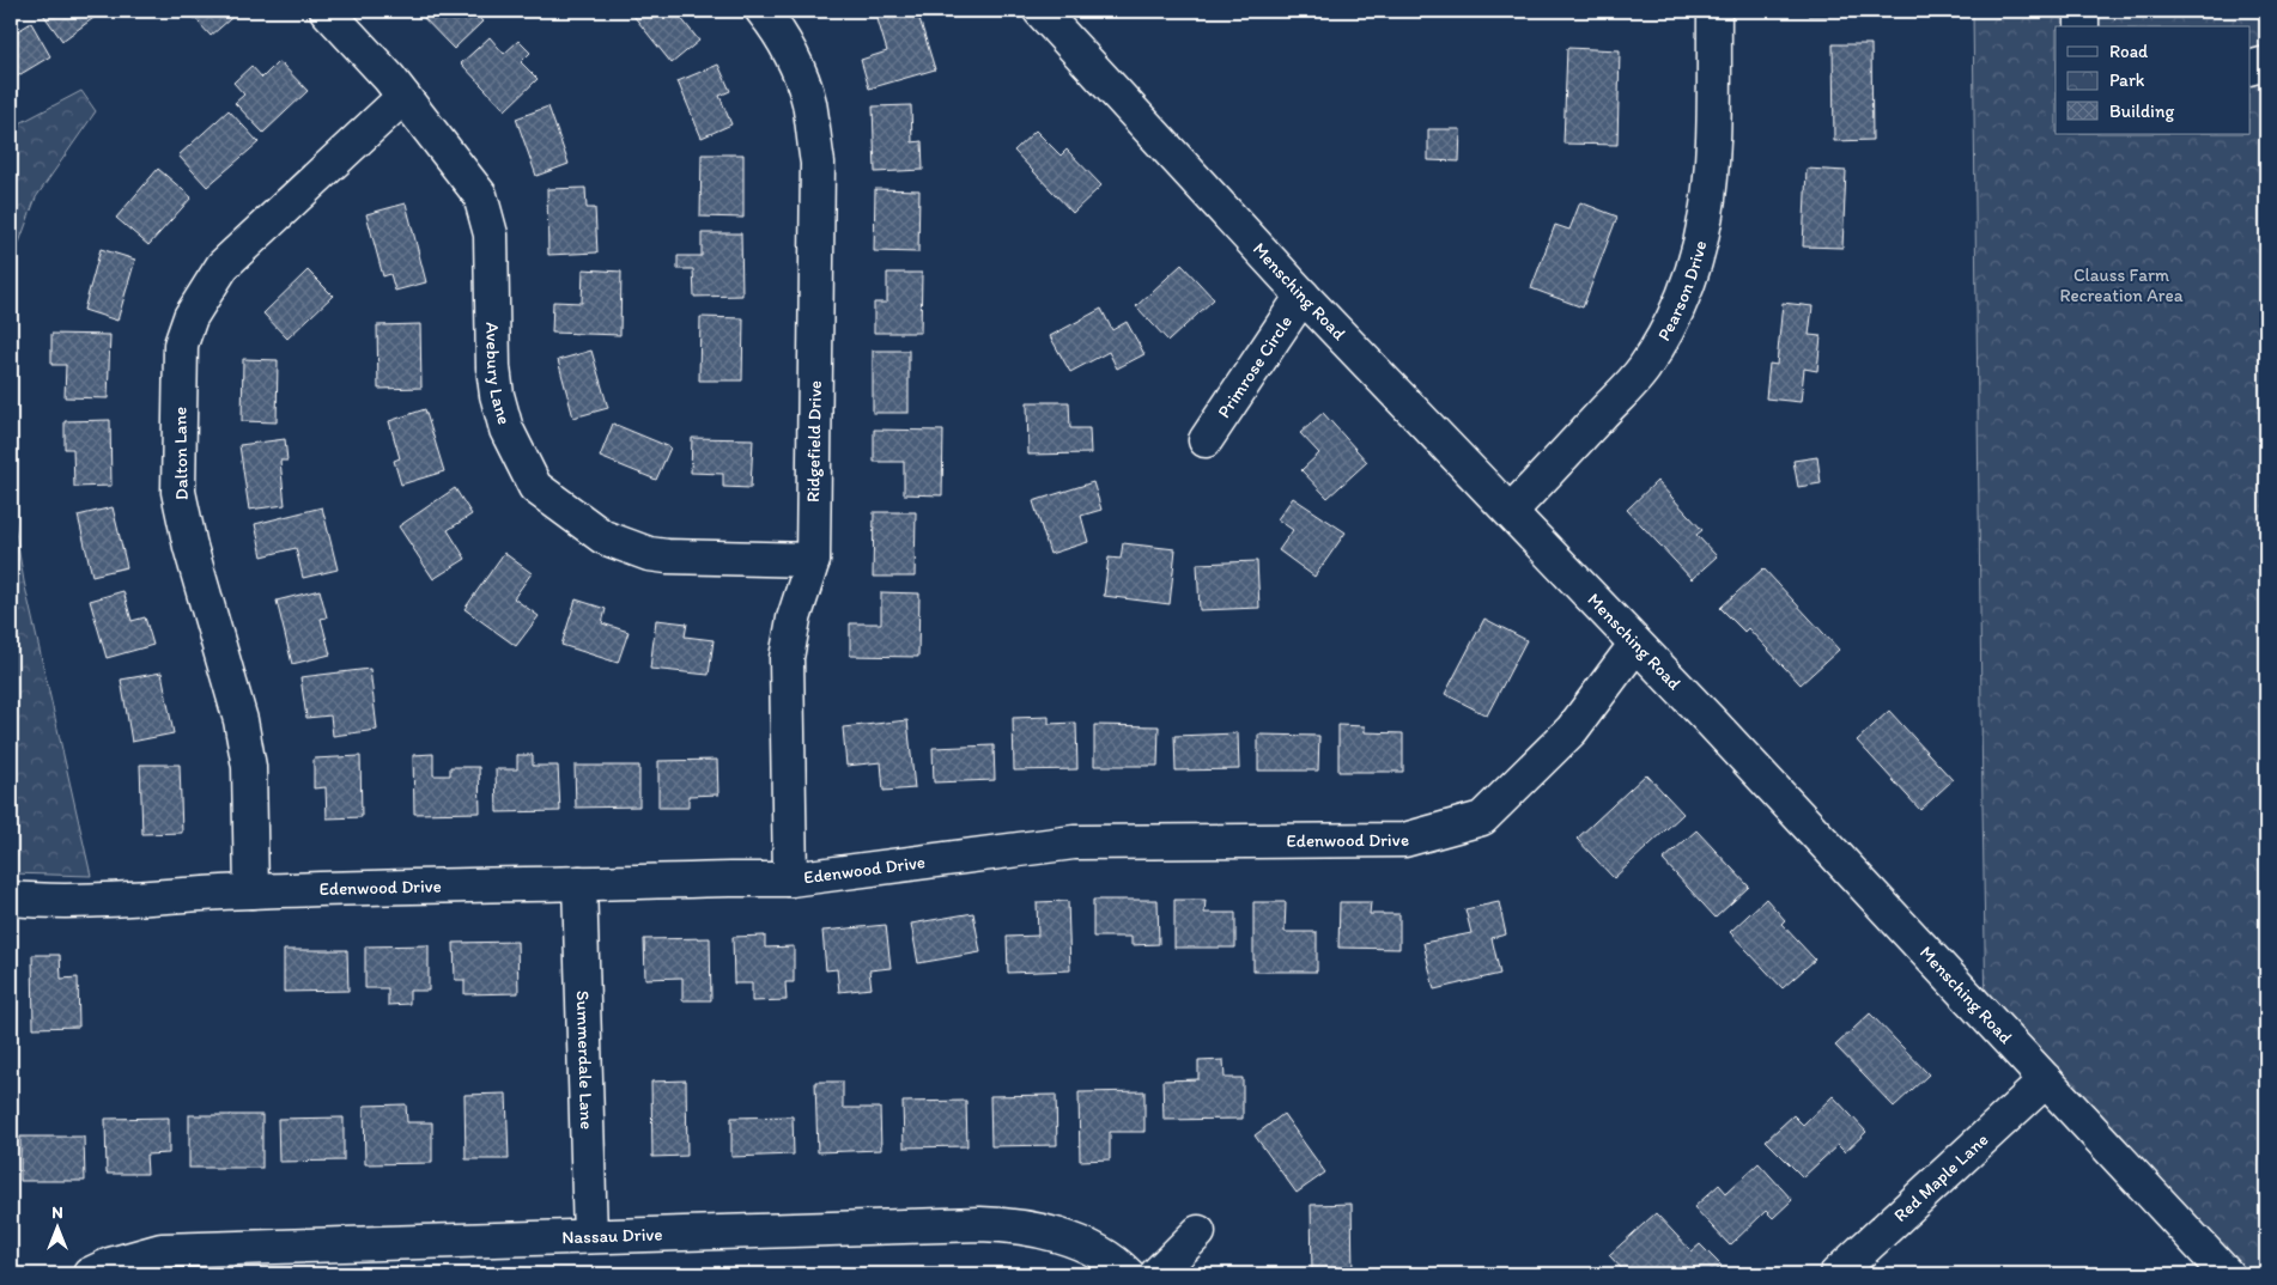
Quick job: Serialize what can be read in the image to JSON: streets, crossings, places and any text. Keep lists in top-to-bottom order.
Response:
{
  "streets": {
    "street": [
      "Pearson Drive",
      "Mensching Road",
      "Primrose Circle",
      "Avebury Lane",
      "Ridgefield Drive",
      "Dalton Lane",
      "Edenwood Drive",
      "Summerdale Lane",
      "Red Maple Lane",
      "Nassau Drive"
    ]
  },
  "crossings": [
    ["Pearson Drive", "Mensching Road"],
    ["Mensching Road", "Primrose Circle"],
    ["Mensching Road", "Edenwood Drive"],
    ["Mensching Road", "Red Maple Lane"],
    ["Avebury Lane", "Ridgefield Drive"],
    ["Avebury Lane", "Dalton Lane"],
    ["Ridgefield Drive", "Edenwood Drive"],
    ["Dalton Lane", "Edenwood Drive"],
    ["Edenwood Drive", "Summerdale Lane"],
    ["Summerdale Lane", "Nassau Drive"]
  ],
  "parks": ["Clauss Farm Recreation Area"],
  "legend": ["Road", "Park", "Building"],
  "north": "top"
}
